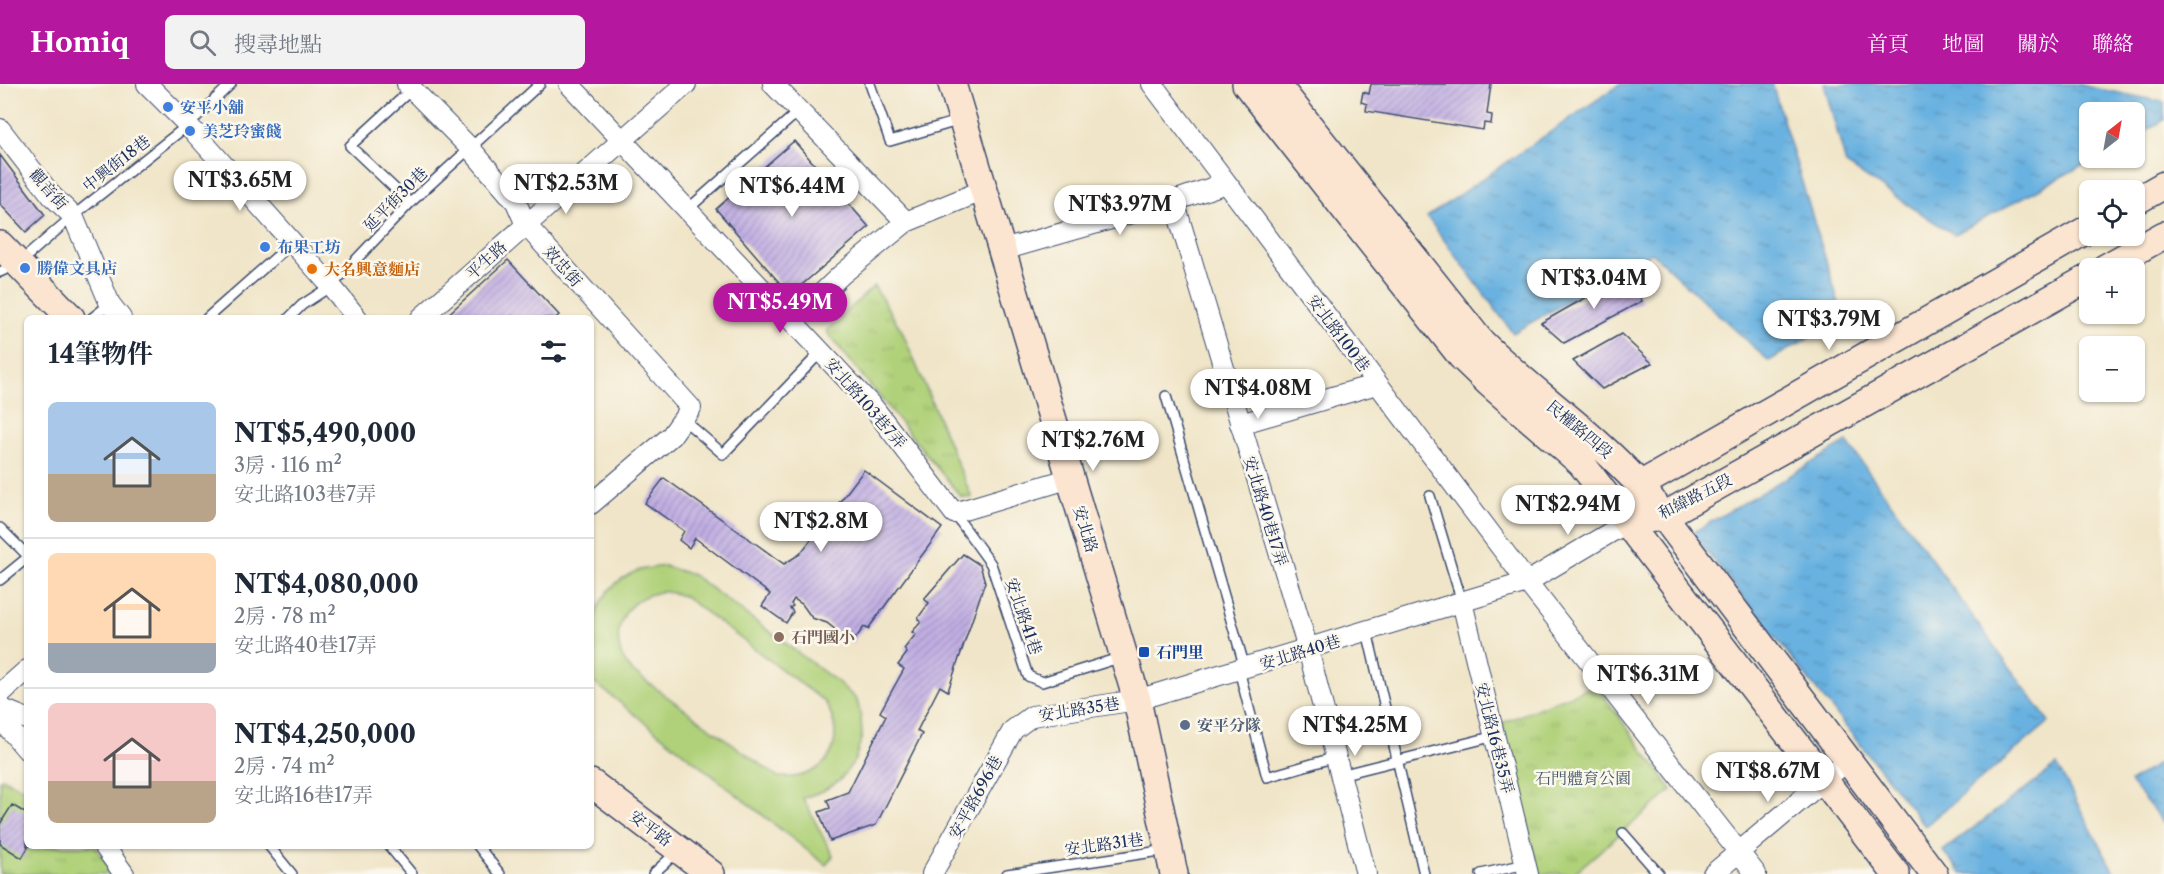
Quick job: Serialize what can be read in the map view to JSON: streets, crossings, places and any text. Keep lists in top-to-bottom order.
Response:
{
  "streets": {
    "street": [
      "觀音街",
      "平生路",
      "效忠街",
      "安北路100巷",
      "安北路103巷7弄",
      "民權路四段",
      "和緯路五段",
      "安北路40巷17弄",
      "安北路",
      "安北路40巷",
      "安北路35巷",
      "安北路16巷35弄",
      "安平路696巷",
      "安平路"
    ],
    "lane": [
      "中興街18巷",
      "延平街30巷",
      "安北路41巷",
      "安北路31巷"
    ]
  },
  "crossings": [
    ["中興街18巷", "觀音街"],
    ["延平街30巷", "效忠街"],
    ["平生路", "效忠街"],
    ["平生路", "安北路103巷7弄"],
    ["安北路100巷", "安北路40巷"],
    ["安北路103巷7弄", "安北路41巷"],
    ["民權路四段", "和緯路五段"],
    ["民權路四段", "安北路40巷"],
    ["和緯路五段", "安北路40巷"],
    ["安北路40巷17弄", "安北路40巷"],
    ["安北路", "安北路41巷"],
    ["安北路", "安北路40巷"],
    ["安北路", "安北路35巷"],
    ["安北路", "安北路31巷"],
    ["安北路40巷", "安北路35巷"],
    ["安北路40巷", "安北路16巷35弄"],
    ["安北路35巷", "安平路696巷"]
  ],
  "parks": ["石門體育公園"],
  "places": {
    "other": [
      "安平小舖",
      "美芝玲蜜餞",
      "布果工坊",
      "勝偉文具店",
      "大名興意麵店",
      "石門國小",
      "安平分隊"
    ],
    "transit": ["石門里"]
  },
  "north": "top right",
  "page": {
    "header": "Homiq",
    "search": "搜尋地點",
    "nav": [
      "首頁",
      "地圖",
      "關於",
      "聯絡"
    ],
    "map_buttons": ["+", "−"],
    "price": [
      "NT$3.65M",
      "NT$2.53M",
      "NT$6.44M",
      "NT$3.97M",
      "NT$3.04M",
      "NT$5.49M",
      "NT$3.79M",
      "NT$4.08M",
      "NT$2.76M",
      "NT$2.94M",
      "NT$2.8M",
      "NT$6.31M",
      "NT$4.25M",
      "NT$8.67M"
    ],
    "heading": "14筆物件",
    "list": [
      {
        "name": "NT$5,490,000",
        "note": "3房 · 116 m² · 安北路103巷7弄"
      },
      {
        "name": "NT$4,080,000",
        "note": "2房 · 78 m² · 安北路40巷17弄"
      },
      {
        "name": "NT$4,250,000",
        "note": "2房 · 74 m² · 安北路16巷17弄"
      }
    ]
  }
}
